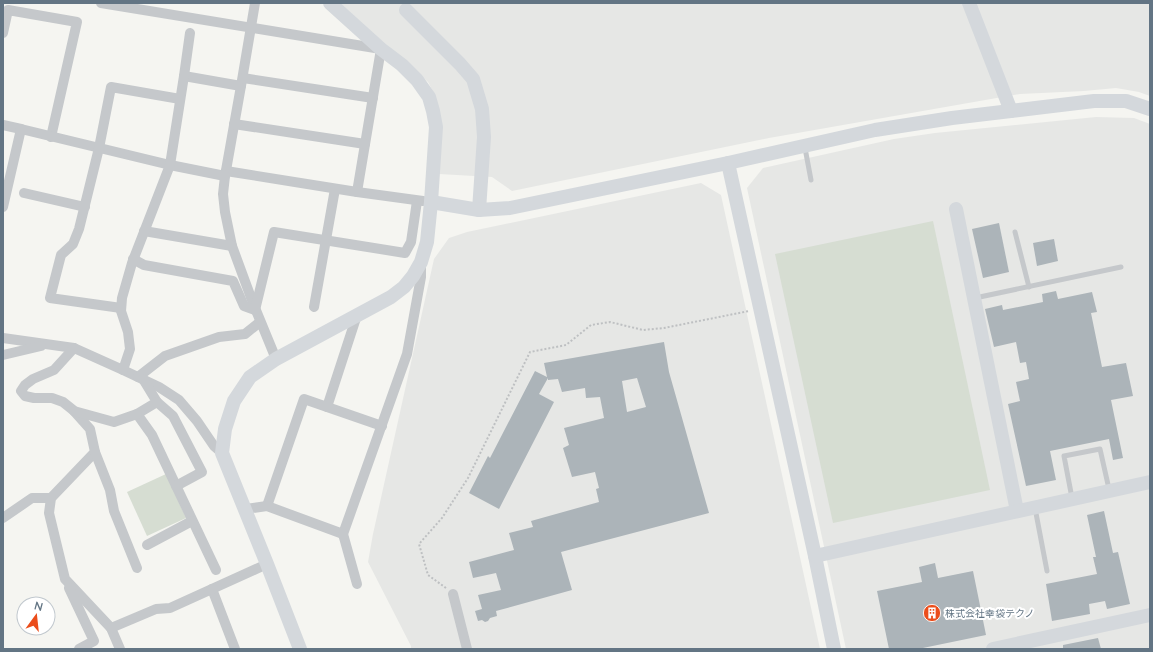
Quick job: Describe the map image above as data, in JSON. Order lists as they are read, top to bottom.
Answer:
{
  "places": {
    "building": ["株式会社幸袋テクノ"]
  },
  "north": "top"
}
